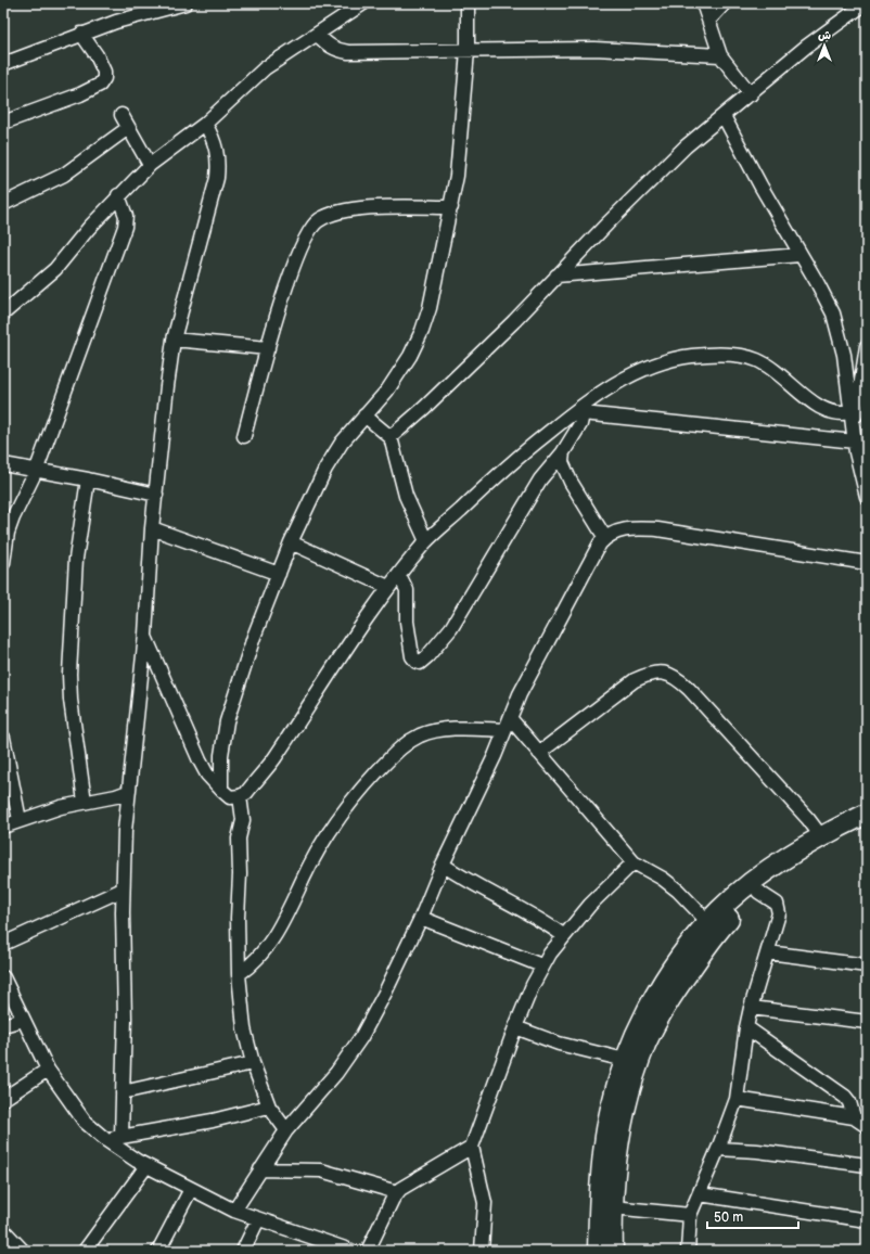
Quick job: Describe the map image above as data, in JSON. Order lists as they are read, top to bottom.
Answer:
{
  "scale_bar": "50 m",
  "north": "top"
}
